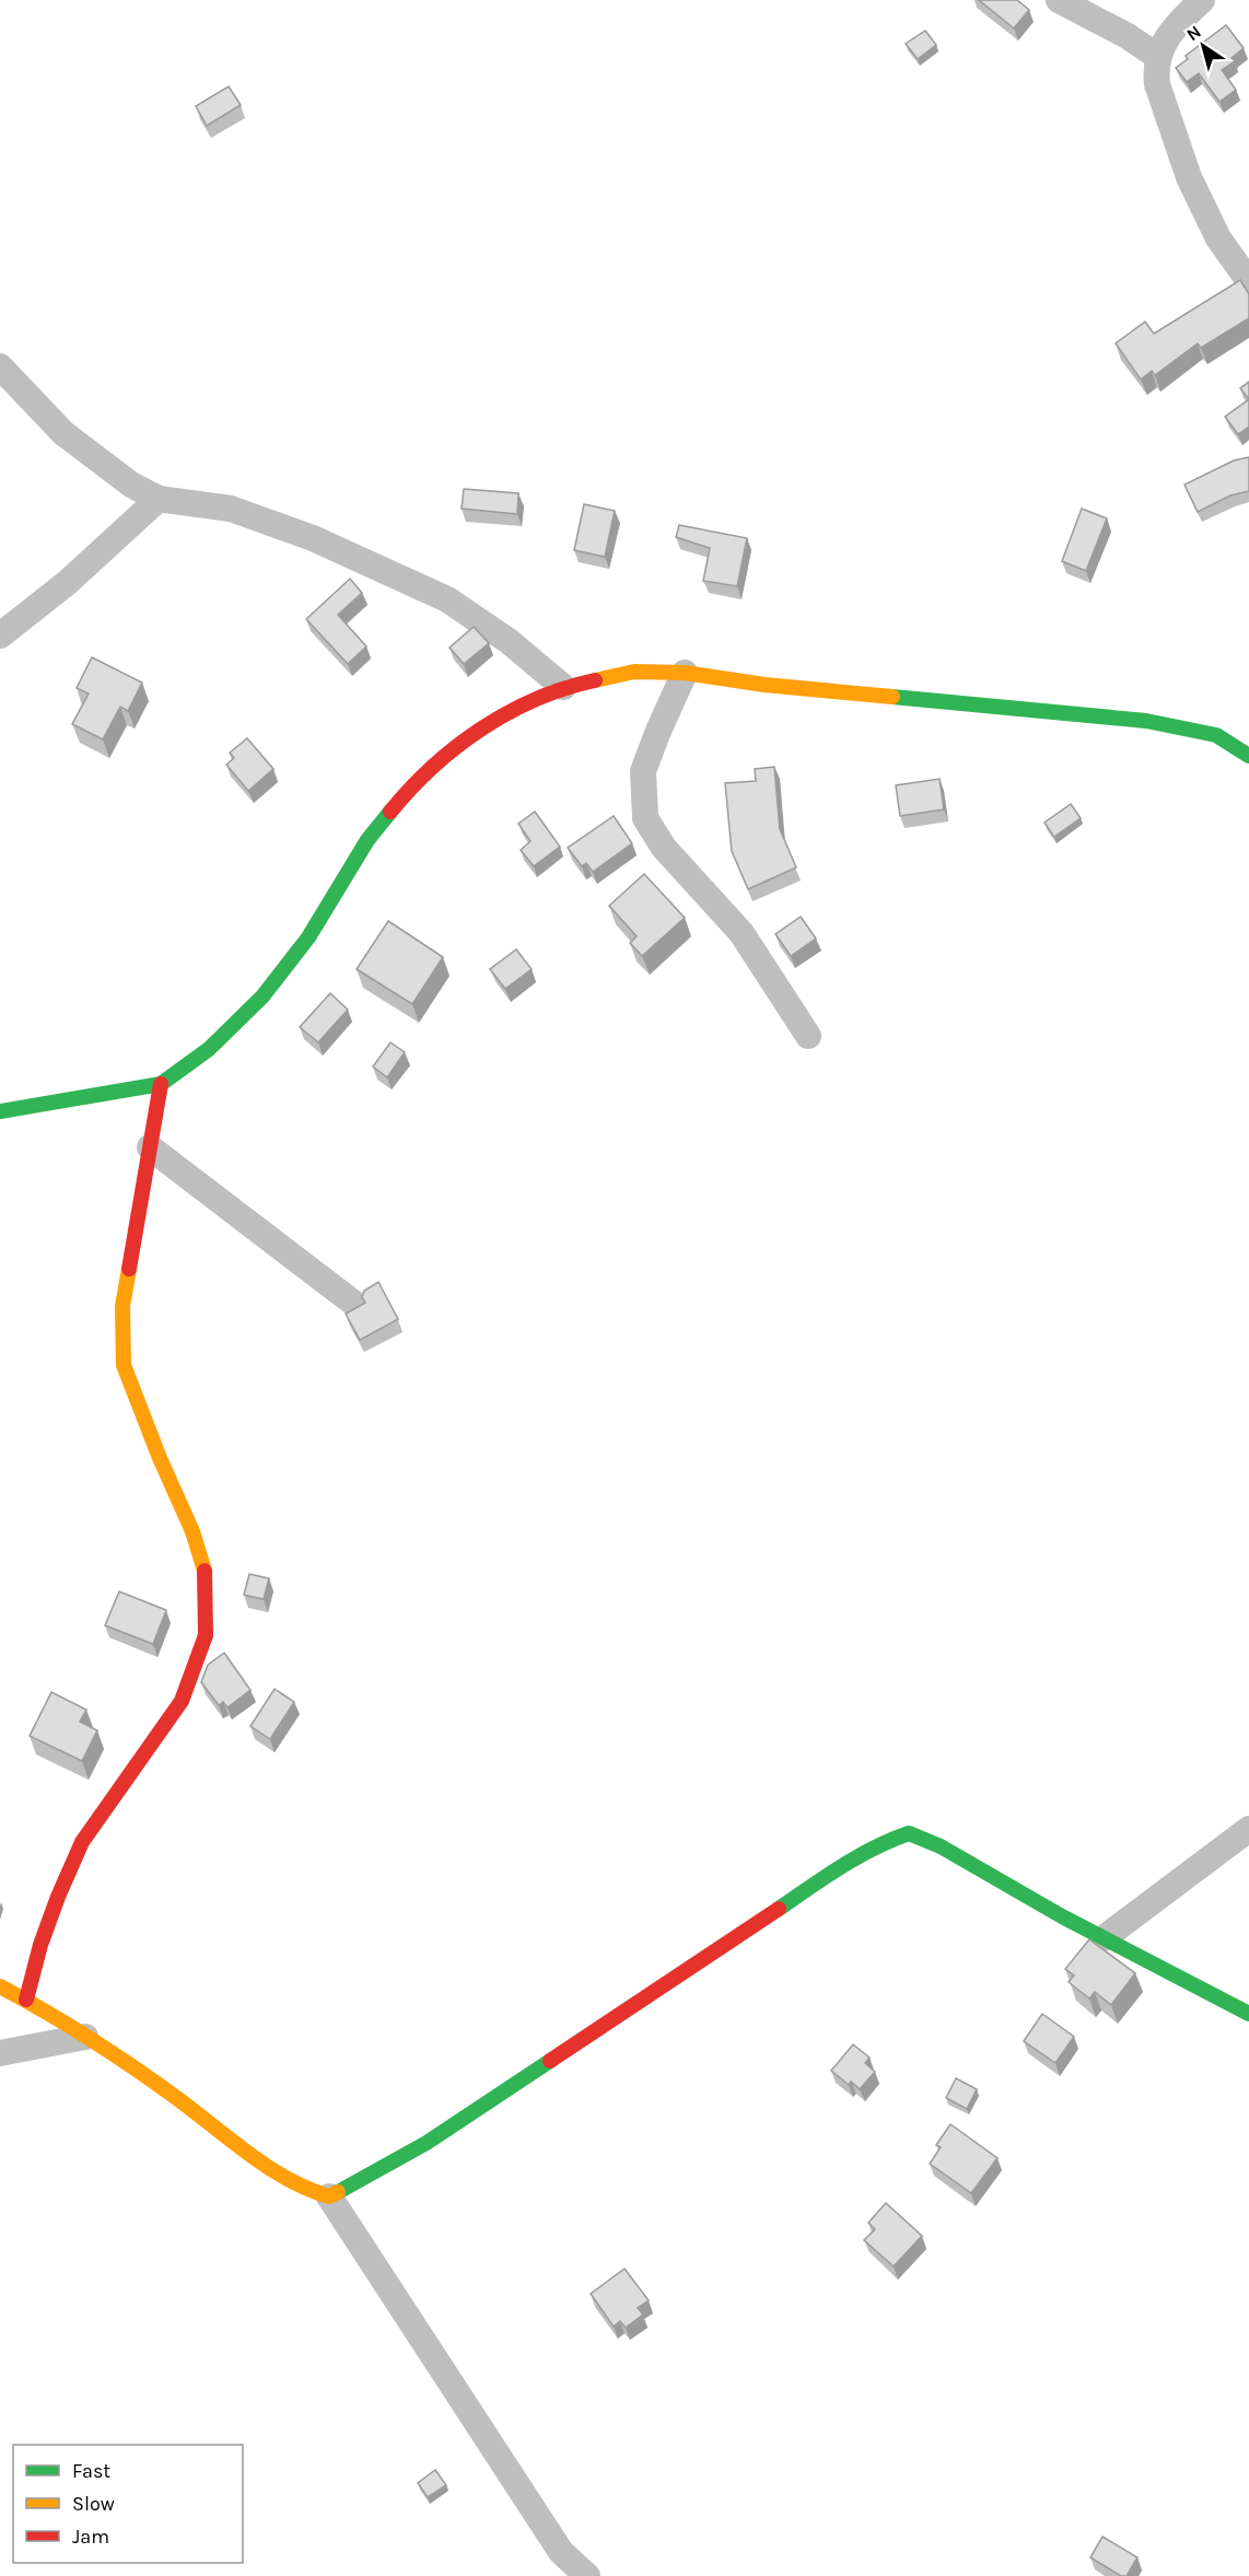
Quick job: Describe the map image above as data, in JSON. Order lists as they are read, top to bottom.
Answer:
{
  "legend": ["Fast", "Slow", "Jam"],
  "north": "top left"
}
